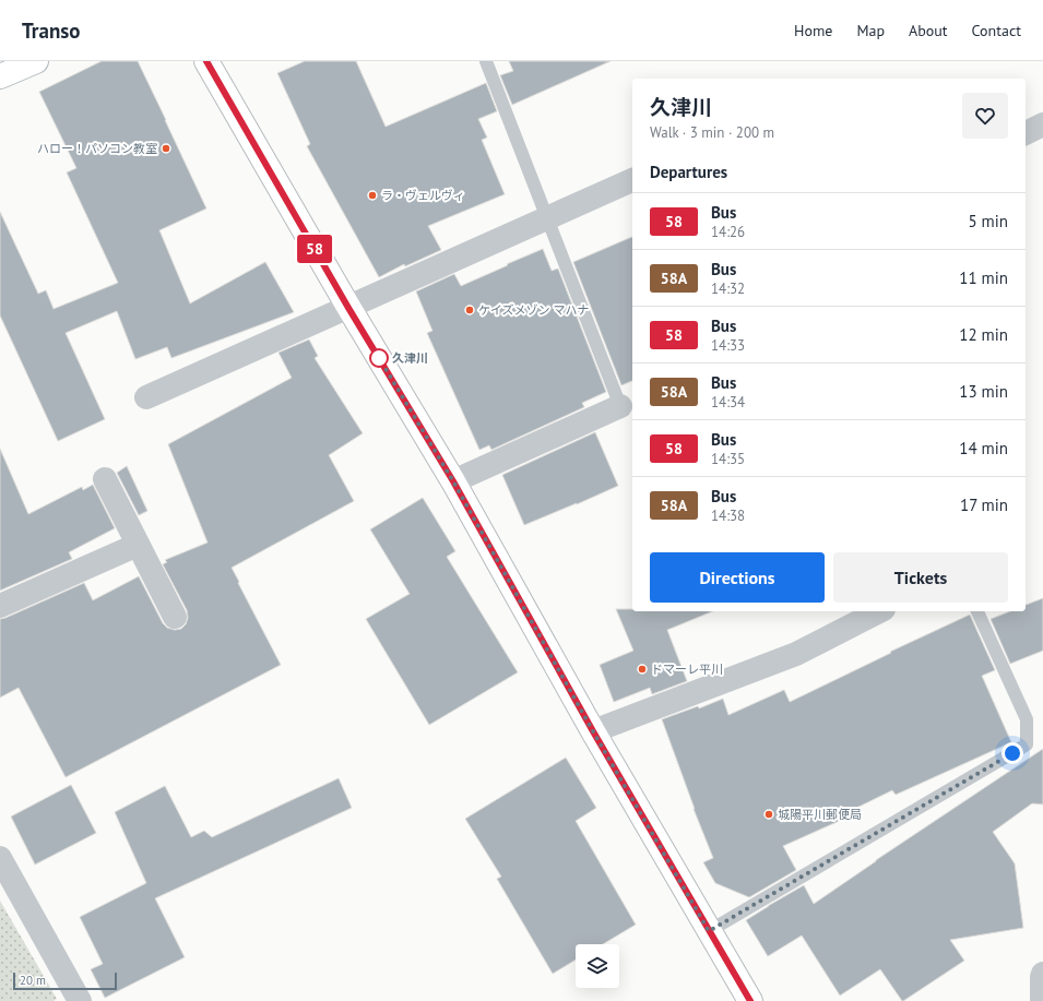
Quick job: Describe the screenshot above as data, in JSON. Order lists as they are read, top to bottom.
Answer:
{
  "places": [
    "ハロー！パソコン教室",
    "ラ・ヴェルヴィ",
    "ケイズメゾン マハナ",
    "久津川",
    "ドマーレ平川",
    "城陽平川郵便局"
  ],
  "lines": ["bus line 58"],
  "scale_bar": "20 m",
  "page": {
    "header": "Transo",
    "nav": [
      "Home",
      "Map",
      "About",
      "Contact"
    ],
    "on_map": "58",
    "heading": [
      ["久津川", "Walk · 3 min · 200 m"],
      "Departures"
    ],
    "list": [
      {
        "mark": "58",
        "name": "Bus",
        "note": "14:26",
        "value": "5 min"
      },
      {
        "mark": "58A",
        "name": "Bus",
        "note": "14:32",
        "value": "11 min"
      },
      {
        "mark": "58",
        "name": "Bus",
        "note": "14:33",
        "value": "12 min"
      },
      {
        "mark": "58A",
        "name": "Bus",
        "note": "14:34",
        "value": "13 min"
      },
      {
        "mark": "58",
        "name": "Bus",
        "note": "14:35",
        "value": "14 min"
      },
      {
        "mark": "58A",
        "name": "Bus",
        "note": "14:38",
        "value": "17 min"
      }
    ],
    "buttons": ["Directions", "Tickets"],
    "scale": "20 m"
  }
}
